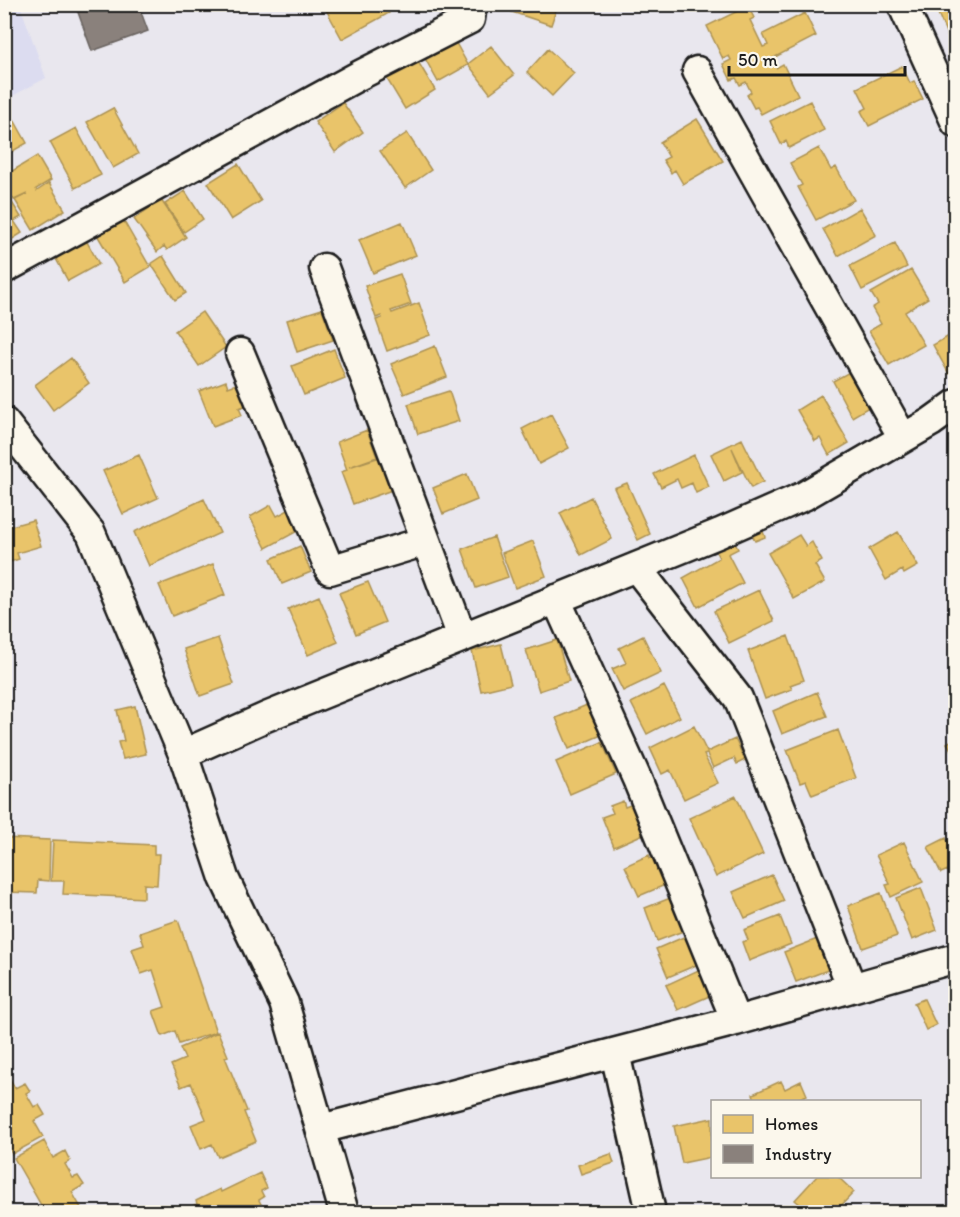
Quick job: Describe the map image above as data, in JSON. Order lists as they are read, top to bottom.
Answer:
{
  "legend": ["Homes", "Industry"],
  "scale_bar": "50 m"
}
